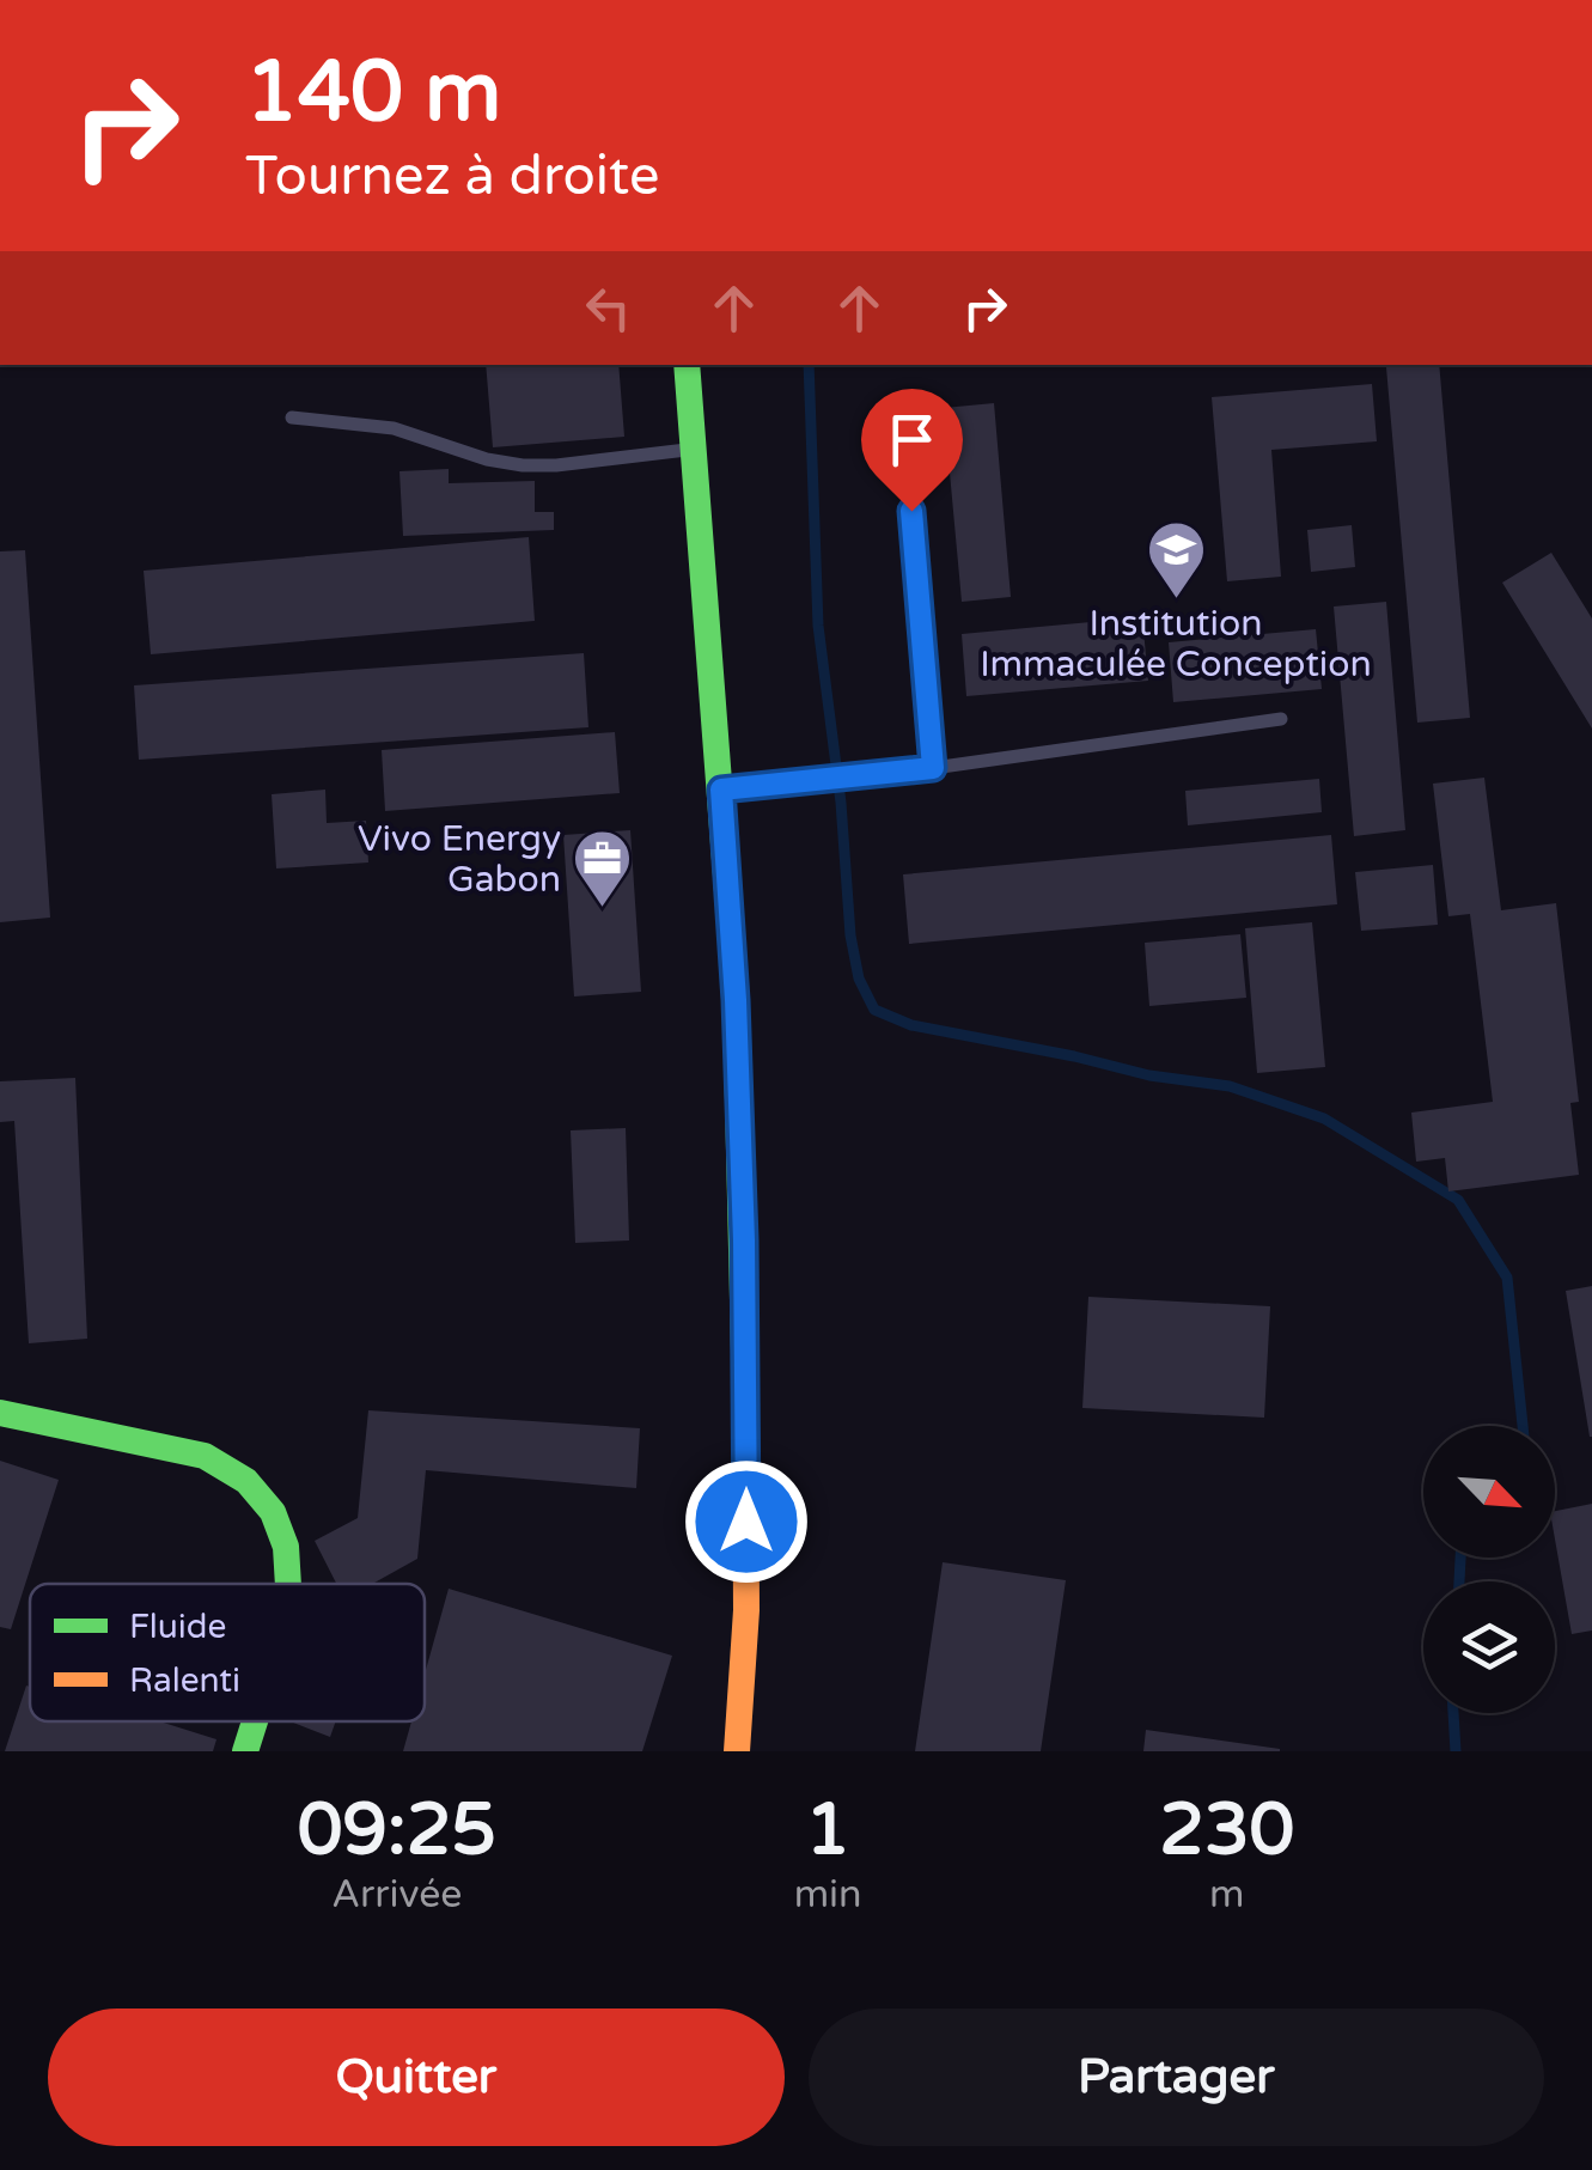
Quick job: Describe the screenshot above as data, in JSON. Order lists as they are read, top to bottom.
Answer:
{
  "places": {
    "school or university": ["Institution Immaculée Conception"],
    "office": ["Vivo Energy Gabon"]
  },
  "legend": ["Fluide", "Ralenti"],
  "north": "bottom right",
  "page": {
    "turn": ["140 m", "Tournez à droite"],
    "eta": [
      "09:25",
      "Arrivée",
      "1",
      "min",
      "230",
      "m"
    ],
    "buttons": ["Quitter", "Partager"]
  }
}
